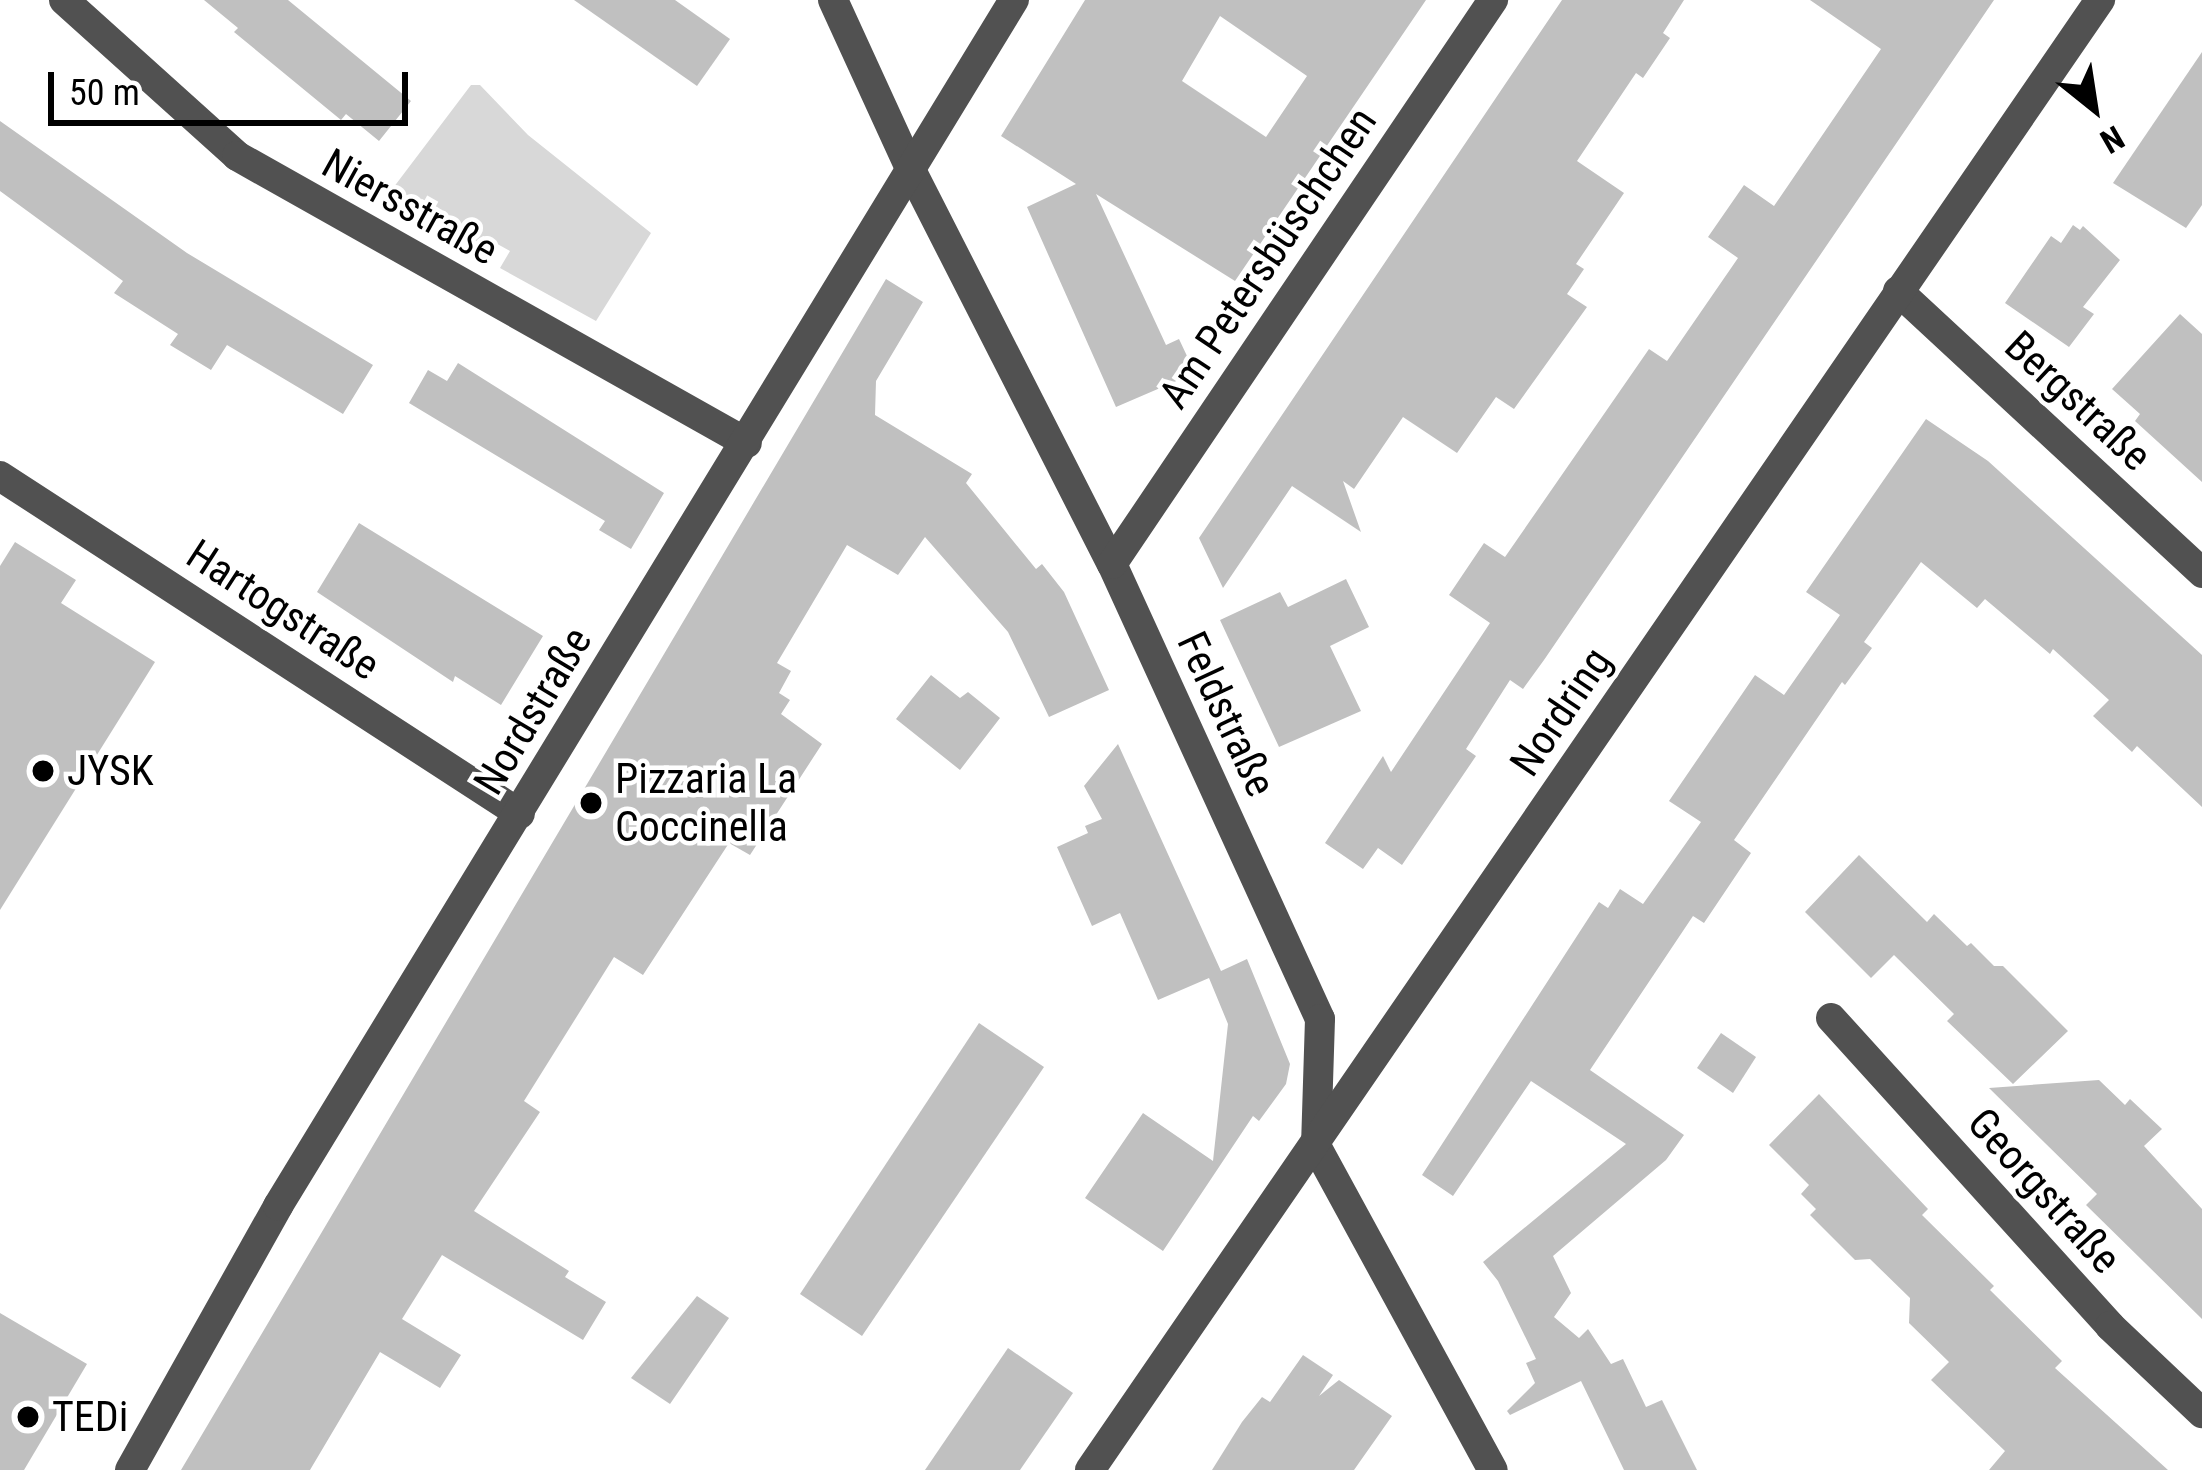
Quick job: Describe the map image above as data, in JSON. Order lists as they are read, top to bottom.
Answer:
{
  "streets": {
    "street": [
      "Niersstraße",
      "Am Petersbüschchen",
      "Bergstraße",
      "Hartogstraße",
      "Nordstraße",
      "Nordring",
      "Feldstraße",
      "Georgstraße"
    ]
  },
  "crossings": [
    ["Niersstraße", "Nordstraße"],
    ["Am Petersbüschchen", "Feldstraße"],
    ["Bergstraße", "Nordring"],
    ["Hartogstraße", "Nordstraße"],
    ["Nordstraße", "Feldstraße"],
    ["Nordring", "Feldstraße"]
  ],
  "places": ["JYSK", "Pizzaria La Coccinella", "TEDi"],
  "scale_bar": "50 m",
  "north": "bottom right"
}
